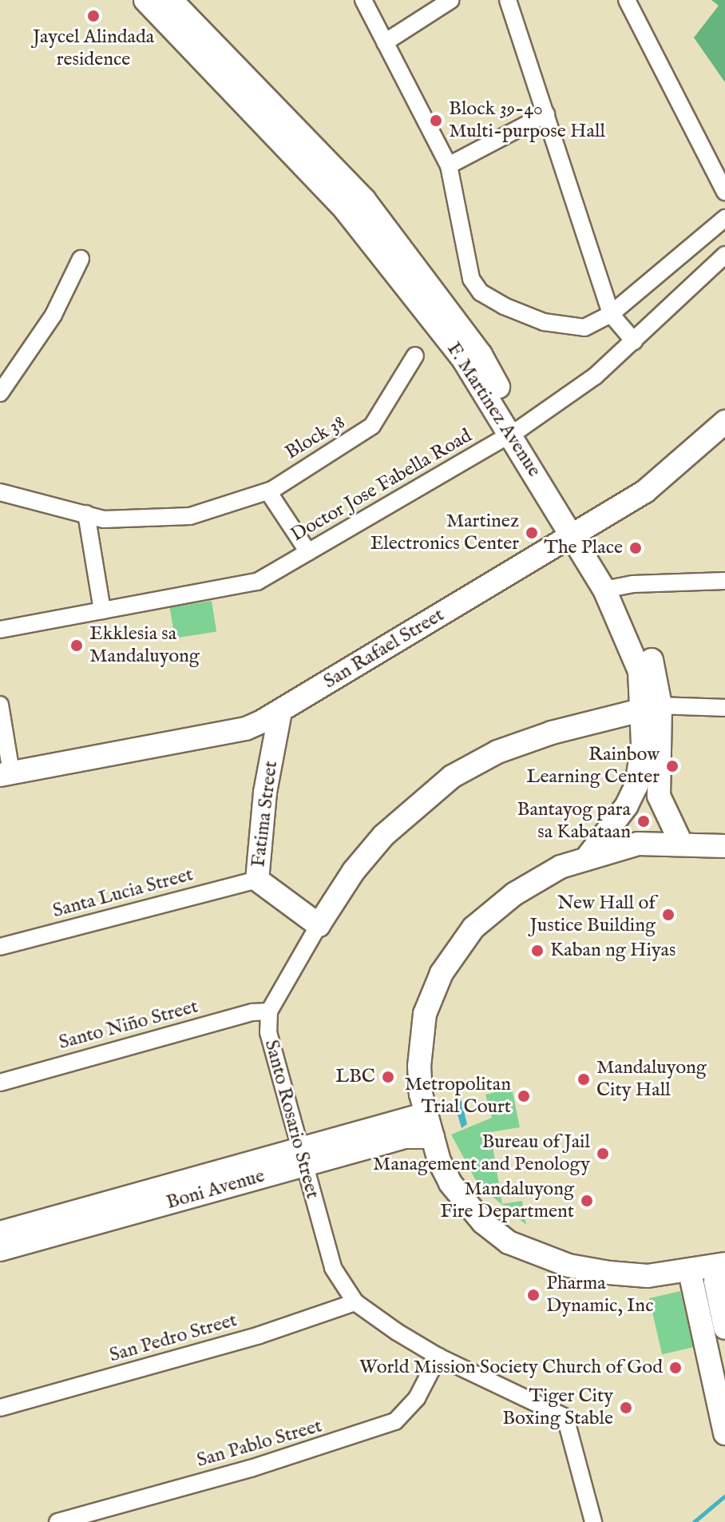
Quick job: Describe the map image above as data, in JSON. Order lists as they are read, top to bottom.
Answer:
{
  "streets": {
    "main road": [
      "F. Martinez Avenue",
      "San Rafael Street",
      "Fatima Street",
      "Santo Rosario Street",
      "Boni Avenue"
    ],
    "street": [
      "Block 38",
      "Doctor Jose Fabella Road",
      "Santa Lucia Street",
      "Santo Niño Street",
      "San Pedro Street",
      "San Pablo Street"
    ]
  },
  "crossings": [
    ["F. Martinez Avenue", "Doctor Jose Fabella Road"],
    ["F. Martinez Avenue", "San Rafael Street"],
    ["F. Martinez Avenue", "Santo Rosario Street"],
    ["San Rafael Street", "Fatima Street"],
    ["Fatima Street", "Santa Lucia Street"],
    ["Fatima Street", "Santo Rosario Street"],
    ["Santo Niño Street", "Santo Rosario Street"],
    ["Santo Rosario Street", "Boni Avenue"],
    ["Santo Rosario Street", "San Pedro Street"],
    ["Santo Rosario Street", "San Pablo Street"]
  ],
  "places": [
    "Jaycel Alindada residence",
    "Block 39-40 Multi-purpose Hall",
    "Martinez Electronics Center",
    "The Place",
    "Ekklesia sa Mandaluyong",
    "Rainbow Learning Center",
    "Bantayog para sa Kabataan",
    "New Hall of Justice Building",
    "Kaban ng Hiyas",
    "LBC",
    "Mandaluyong City Hall",
    "Metropolitan Trial Court",
    "Bureau of Jail Management and Penology",
    "Mandaluyong Fire Department",
    "Pharma Dynamic, Inc",
    "World Mission Society Church of God",
    "Tiger City Boxing Stable"
  ]
}
